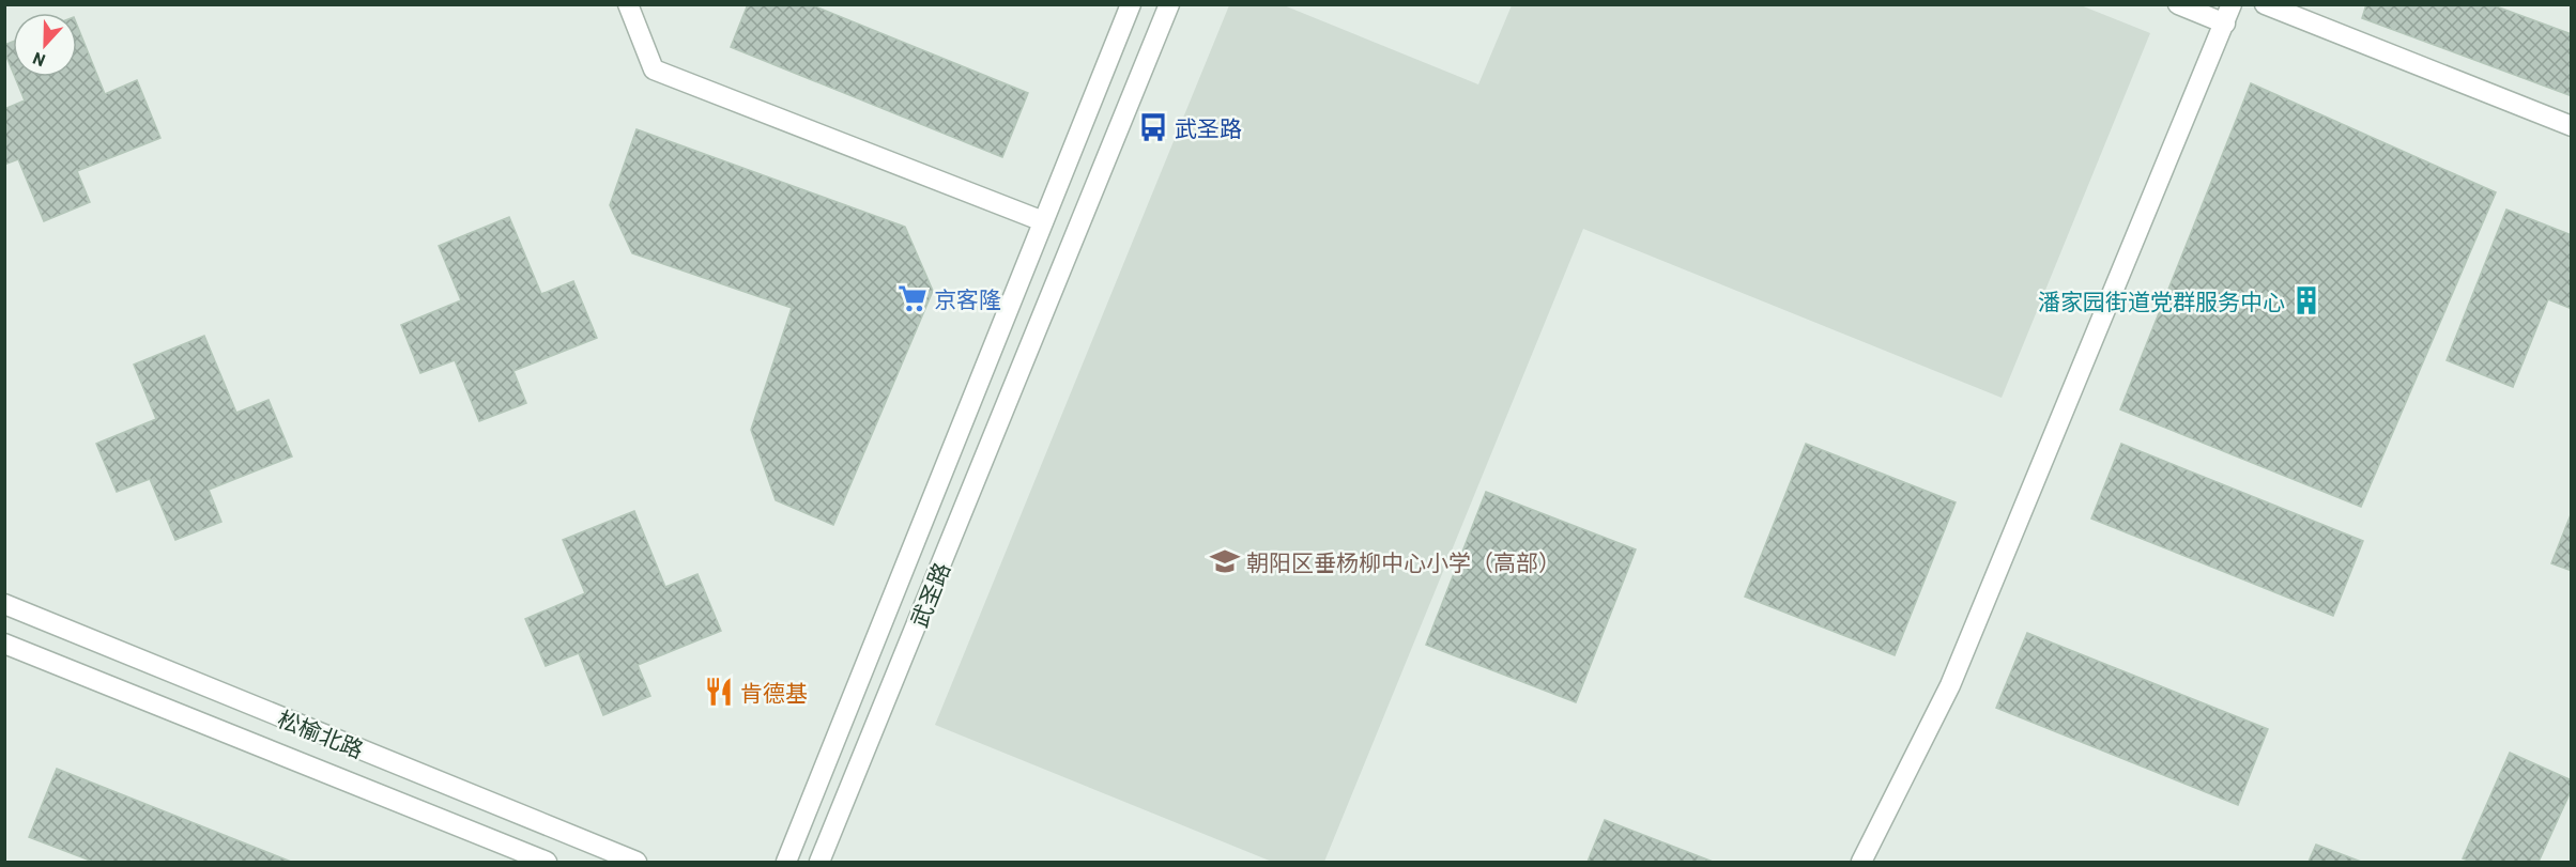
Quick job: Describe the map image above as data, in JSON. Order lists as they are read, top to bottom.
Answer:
{
  "streets": {
    "street": ["武圣路", "松榆北路"]
  },
  "places": {
    "bus stop": ["武圣路"],
    "supermarket": ["京客隆"],
    "building": ["潘家园街道党群服务中心"],
    "school or university": ["朝阳区垂杨柳中心小学（高部）"],
    "restaurant": ["肯德基"]
  },
  "north": "bottom"
}
